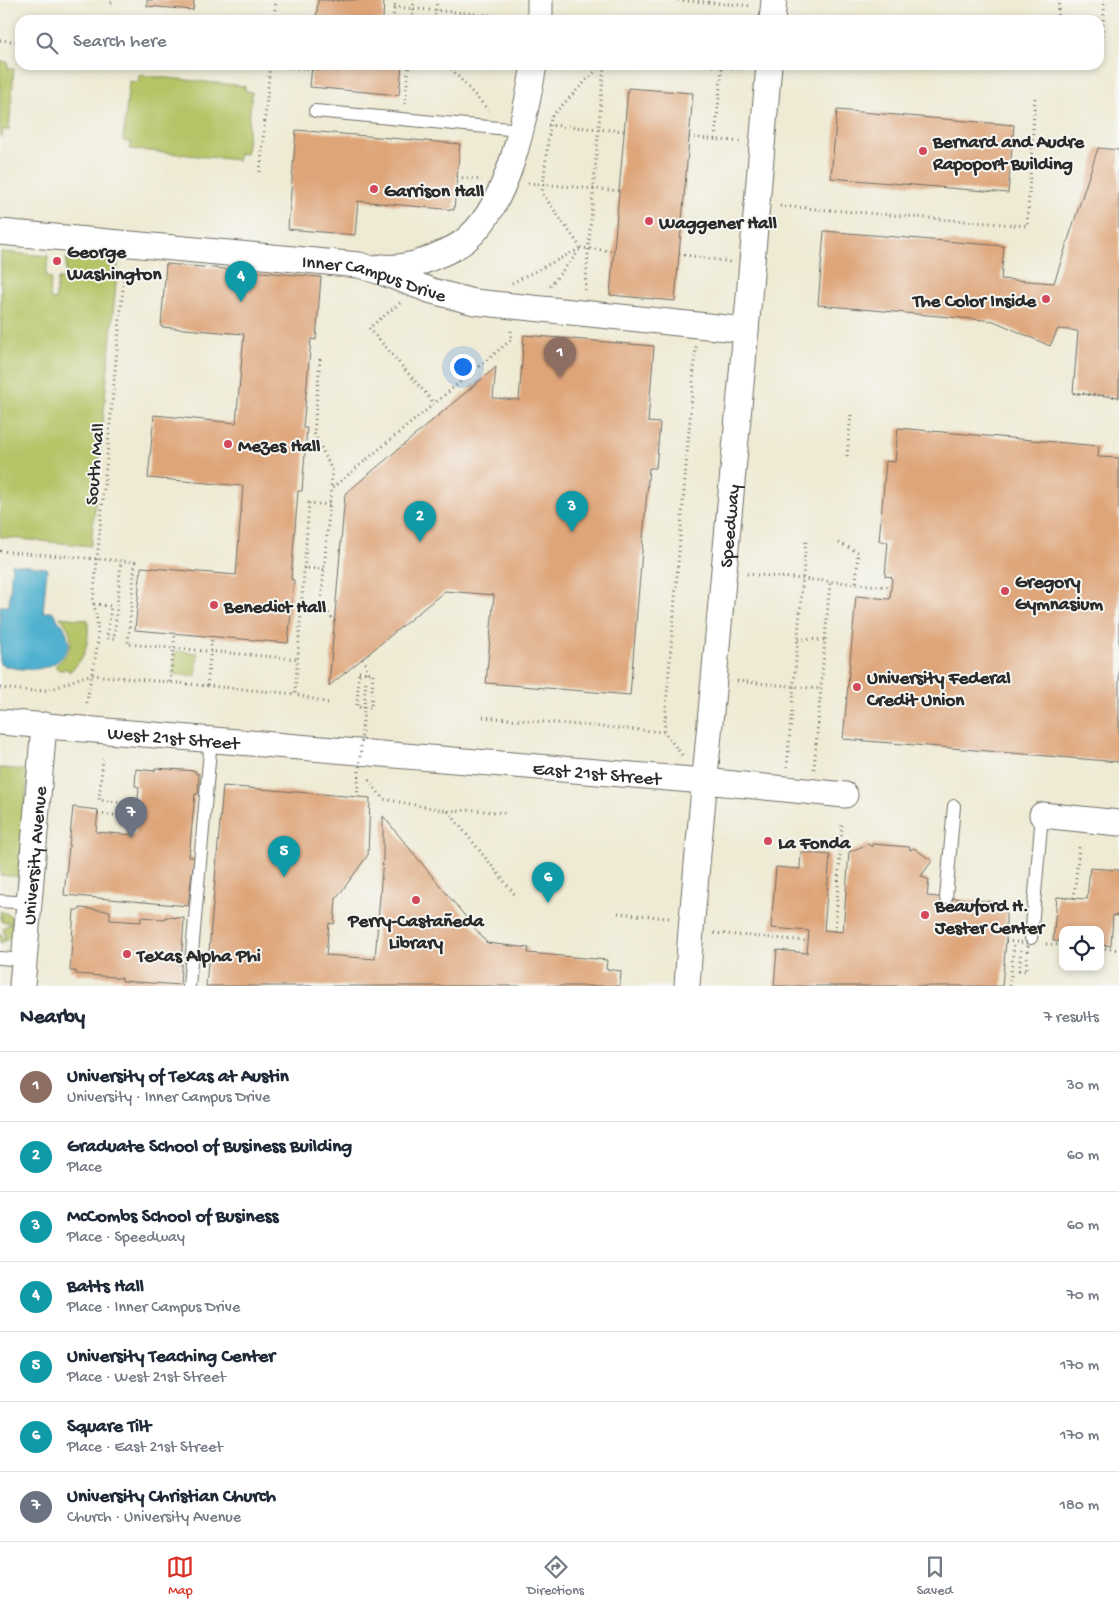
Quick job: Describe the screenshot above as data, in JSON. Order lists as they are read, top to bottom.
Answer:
{
  "streets": {
    "street": [
      "Inner Campus Drive",
      "Speedway",
      "West 21st Street",
      "East 21st Street",
      "University Avenue"
    ],
    "path": ["South Mall"]
  },
  "crossings": [
    ["Inner Campus Drive", "South Mall"],
    ["Inner Campus Drive", "Speedway"],
    ["Speedway", "East 21st Street"],
    ["West 21st Street", "East 21st Street"],
    ["West 21st Street", "University Avenue"]
  ],
  "places": [
    "Bernard and Audre Rapoport Building",
    "Garrison Hall",
    "Waggener Hall",
    "George Washington",
    "The Color Inside",
    "Mezes Hall",
    "Gregory Gymnasium",
    "Benedict Hall",
    "University Federal Credit Union",
    "La Fonda",
    "Perry-Castañeda Library",
    "Beauford H. Jester Center",
    "Texas Alpha Phi"
  ],
  "page": {
    "search": "Search here",
    "pins": [
      "4",
      "1",
      "3",
      "2",
      "7",
      "5",
      "6"
    ],
    "heading": ["Nearby", "7 results"],
    "list": [
      {
        "mark": "1",
        "name": "University of Texas at Austin",
        "note": "University · Inner Campus Drive",
        "value": "30 m"
      },
      {
        "mark": "2",
        "name": "Graduate School of Business Building",
        "note": "Place",
        "value": "60 m"
      },
      {
        "mark": "3",
        "name": "McCombs School of Business",
        "note": "Place · Speedway",
        "value": "60 m"
      },
      {
        "mark": "4",
        "name": "Batts Hall",
        "note": "Place · Inner Campus Drive",
        "value": "70 m"
      },
      {
        "mark": "5",
        "name": "University Teaching Center",
        "note": "Place · West 21st Street",
        "value": "170 m"
      },
      {
        "mark": "6",
        "name": "Square Tilt",
        "note": "Place · East 21st Street",
        "value": "170 m"
      },
      {
        "mark": "7",
        "name": "University Christian Church",
        "note": "Church · University Avenue",
        "value": "180 m"
      }
    ],
    "nav": ["Map", "Directions", "Saved"]
  }
}
